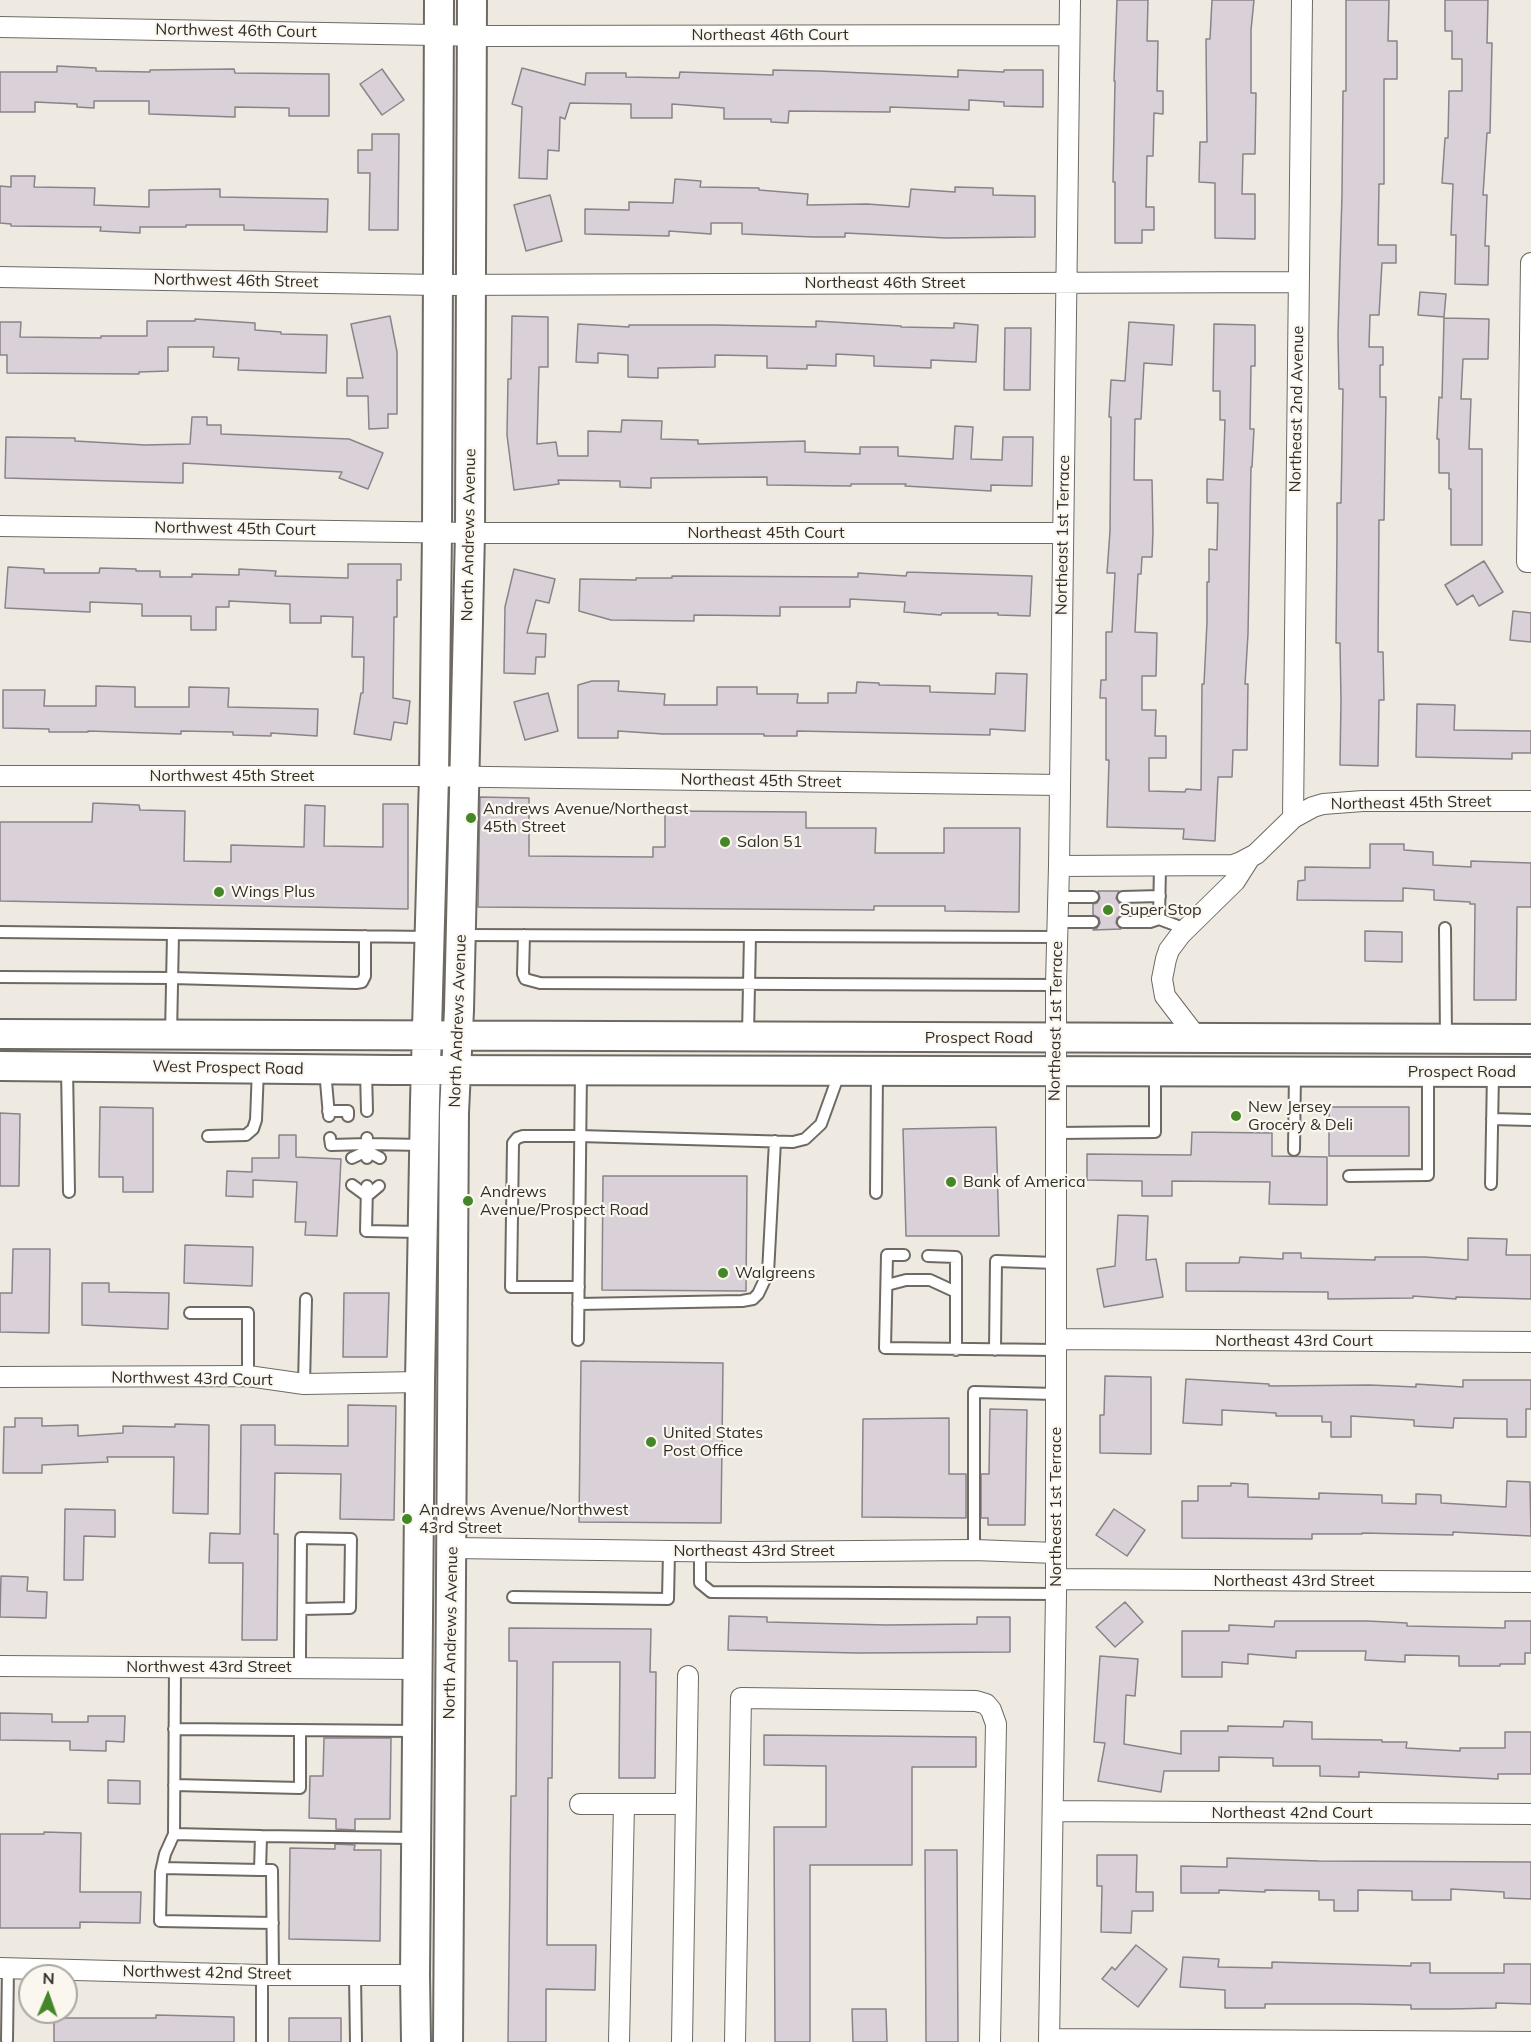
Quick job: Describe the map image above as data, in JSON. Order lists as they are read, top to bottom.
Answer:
{
  "streets": {
    "main road": ["North Andrews Avenue", "Prospect Road", "West Prospect Road"],
    "street": [
      "Northwest 46th Court",
      "Northeast 46th Court",
      "Northwest 46th Street",
      "Northeast 46th Street",
      "Northeast 2nd Avenue",
      "Northwest 45th Court",
      "Northeast 45th Court",
      "Northeast 1st Terrace",
      "Northwest 45th Street",
      "Northeast 45th Street",
      "Northeast 43rd Court",
      "Northwest 43rd Court",
      "Northeast 43rd Street",
      "Northwest 43rd Street",
      "Northeast 42nd Court",
      "Northwest 42nd Street"
    ]
  },
  "crossings": [
    ["Northwest 46th Court", "Northeast 46th Court"],
    ["Northwest 46th Court", "North Andrews Avenue"],
    ["Northeast 46th Court", "North Andrews Avenue"],
    ["Northeast 46th Court", "Northeast 1st Terrace"],
    ["Northwest 46th Street", "Northeast 46th Street"],
    ["Northwest 46th Street", "North Andrews Avenue"],
    ["Northeast 46th Street", "Northeast 2nd Avenue"],
    ["Northeast 46th Street", "North Andrews Avenue"],
    ["Northeast 46th Street", "Northeast 1st Terrace"],
    ["Northeast 2nd Avenue", "Northeast 45th Street"],
    ["Northwest 45th Court", "Northeast 45th Court"],
    ["Northwest 45th Court", "North Andrews Avenue"],
    ["Northeast 45th Court", "North Andrews Avenue"],
    ["Northeast 45th Court", "Northeast 1st Terrace"],
    ["North Andrews Avenue", "Northwest 45th Street"],
    ["North Andrews Avenue", "Northeast 45th Street"],
    ["North Andrews Avenue", "Prospect Road"],
    ["North Andrews Avenue", "West Prospect Road"],
    ["North Andrews Avenue", "Northwest 43rd Court"],
    ["North Andrews Avenue", "Northeast 43rd Street"],
    ["North Andrews Avenue", "Northwest 43rd Street"],
    ["North Andrews Avenue", "Northwest 42nd Street"],
    ["Northeast 1st Terrace", "Northeast 45th Street"],
    ["Northeast 1st Terrace", "Prospect Road"],
    ["Northeast 1st Terrace", "Northeast 43rd Court"],
    ["Northeast 1st Terrace", "Northeast 43rd Street"],
    ["Northeast 1st Terrace", "Northeast 42nd Court"],
    ["Northwest 45th Street", "Northeast 45th Street"],
    ["Prospect Road", "West Prospect Road"]
  ],
  "places": [
    "Andrews Avenue/Northeast 45th Street",
    "Salon 51",
    "Wings Plus",
    "Super Stop",
    "New Jersey Grocery & Deli",
    "Bank of America",
    "Andrews Avenue/Prospect Road",
    "Walgreens",
    "United States Post Office",
    "Andrews Avenue/Northwest 43rd Street"
  ],
  "north": "top"
}
